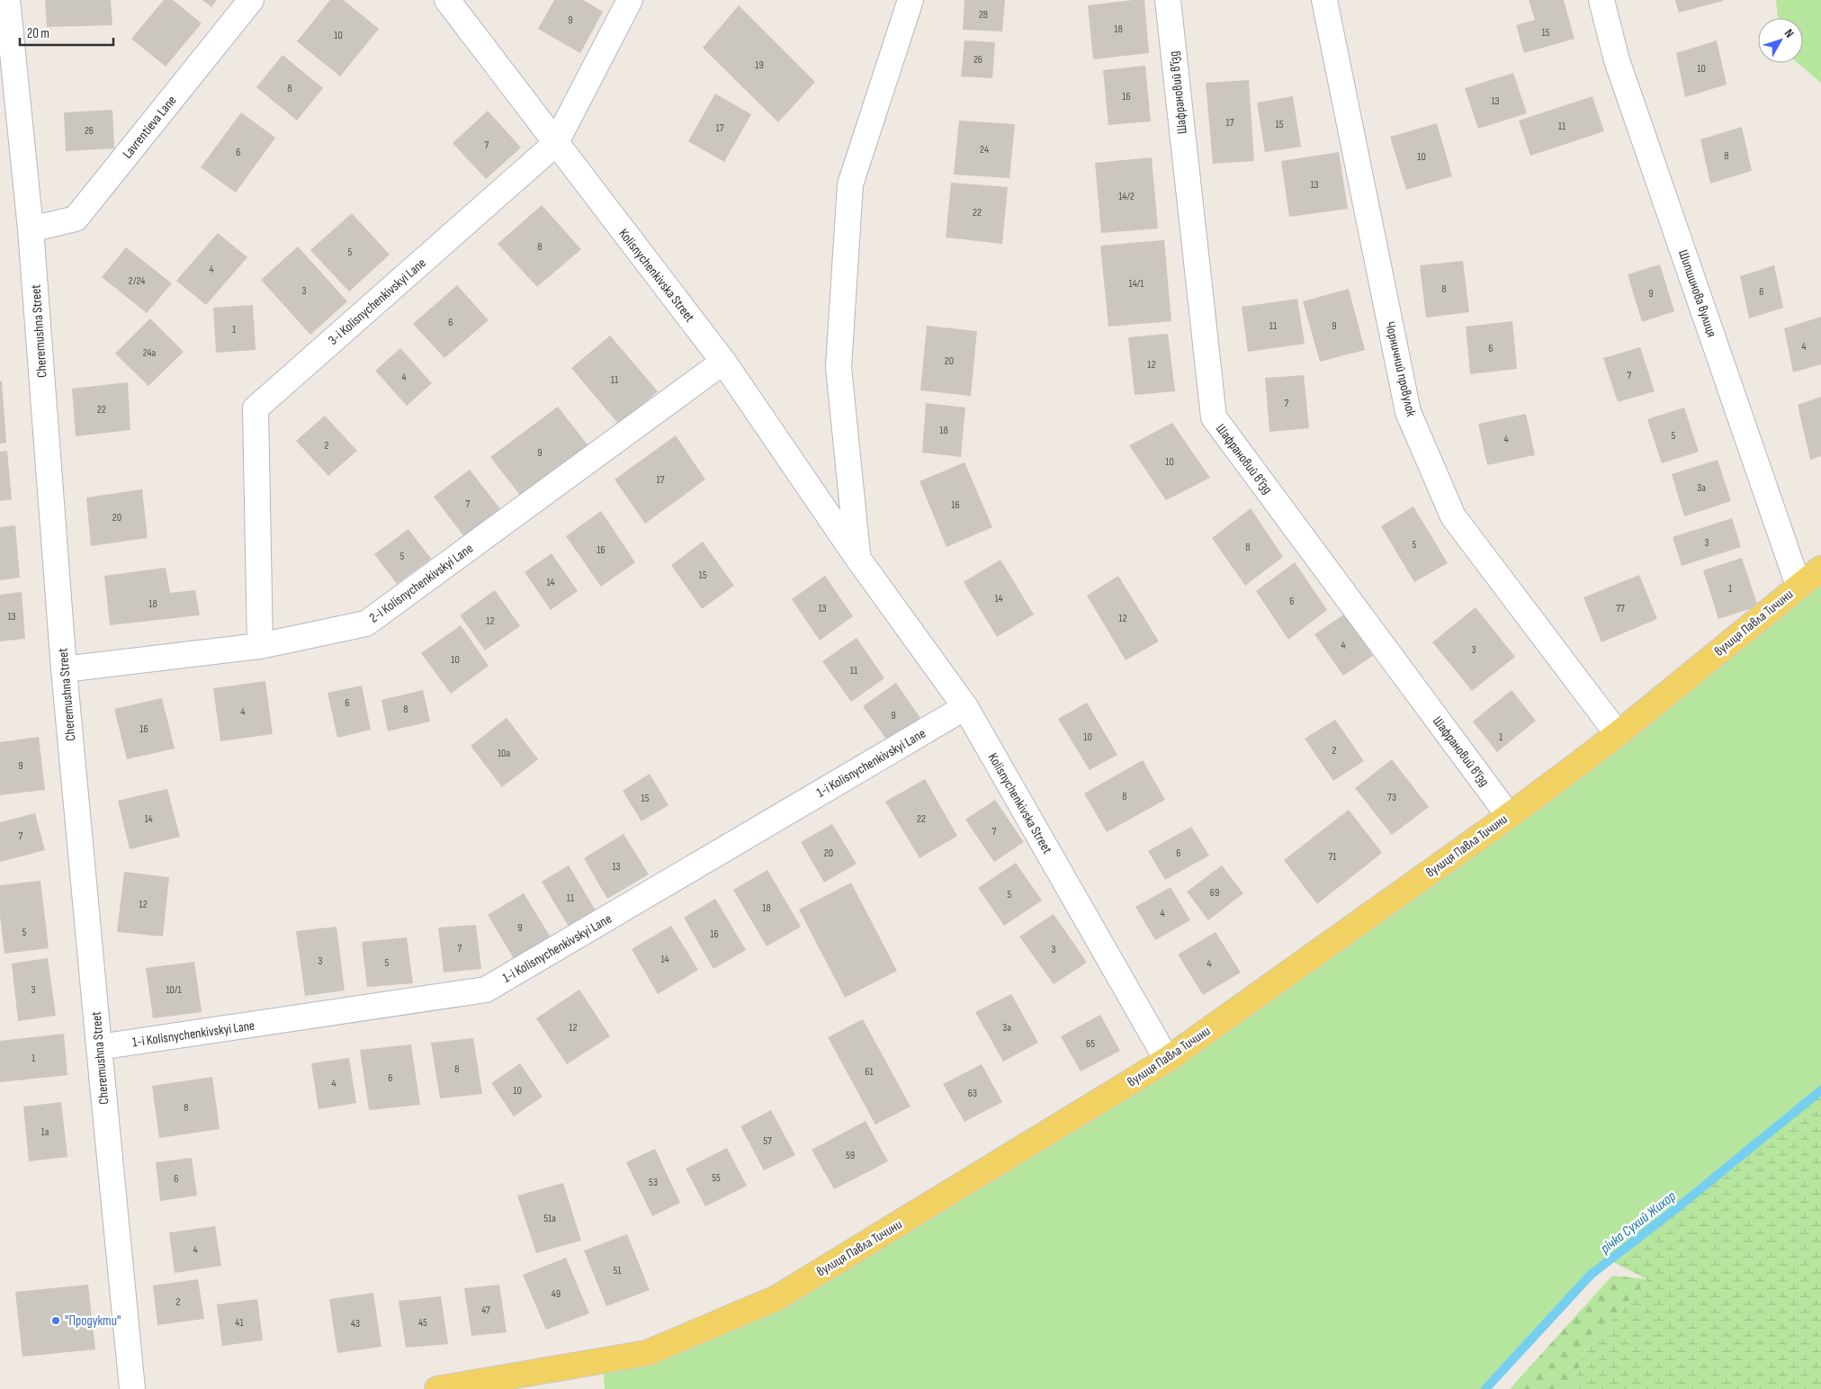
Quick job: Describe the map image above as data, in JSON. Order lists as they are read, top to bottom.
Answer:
{
  "streets": {
    "main road": ["вулиця Павла Тичини"],
    "street": [
      "Шафрановий в'їзд",
      "Lavrentieva Lane",
      "Kolisnychenkivska Street",
      "Шипшинова вулиця",
      "3-i Kolisnychenkivskyi Lane",
      "Cheremushna Street",
      "Чорничний провулок",
      "2-i Kolisnychenkivskyi Lane",
      "1-i Kolisnychenkivskyi Lane"
    ]
  },
  "crossings": [
    ["Шафрановий в'їзд", "вулиця Павла Тичини"],
    ["Lavrentieva Lane", "Cheremushna Street"],
    ["Kolisnychenkivska Street", "3-i Kolisnychenkivskyi Lane"],
    ["Kolisnychenkivska Street", "2-i Kolisnychenkivskyi Lane"],
    ["Kolisnychenkivska Street", "вулиця Павла Тичини"],
    ["Kolisnychenkivska Street", "1-i Kolisnychenkivskyi Lane"],
    ["Шипшинова вулиця", "вулиця Павла Тичини"],
    ["3-i Kolisnychenkivskyi Lane", "2-i Kolisnychenkivskyi Lane"],
    ["Cheremushna Street", "2-i Kolisnychenkivskyi Lane"],
    ["Cheremushna Street", "1-i Kolisnychenkivskyi Lane"],
    ["Чорничний провулок", "вулиця Павла Тичини"]
  ],
  "water": ["річка Сухий Жихор"],
  "places": ["\"Продукти\""],
  "house_numbers": [
    "28",
    "9",
    "18",
    "15",
    "10",
    "26",
    "19",
    "10",
    "8",
    "16",
    "13",
    "17",
    "15",
    "11",
    "17",
    "26",
    "7",
    "24",
    "6",
    "8",
    "10",
    "13",
    "14/2",
    "22",
    "8",
    "5",
    "4",
    "2/24",
    "14/1",
    "8",
    "3",
    "6",
    "9",
    "6",
    "11",
    "9",
    "1",
    "4",
    "6",
    "24а",
    "20",
    "12",
    "7",
    "4",
    "11",
    "7",
    "22",
    "18",
    "5",
    "4",
    "2",
    "9",
    "10",
    "17",
    "3а",
    "7",
    "16",
    "20",
    "3",
    "5",
    "8",
    "16",
    "5",
    "15",
    "14",
    "1",
    "14",
    "6",
    "18",
    "13",
    "77",
    "13",
    "12",
    "12",
    "4",
    "3",
    "10",
    "11",
    "6",
    "8",
    "4",
    "9",
    "16",
    "10",
    "1",
    "2",
    "10а",
    "9",
    "8",
    "73",
    "15",
    "14",
    "22",
    "7",
    "7",
    "20",
    "6",
    "71",
    "13",
    "69",
    "5",
    "11",
    "12",
    "18",
    "4",
    "9",
    "5",
    "16",
    "7",
    "3",
    "14",
    "3",
    "5",
    "4",
    "3",
    "10/1",
    "12",
    "3а",
    "65",
    "1",
    "8",
    "61",
    "6",
    "4",
    "10",
    "63",
    "8",
    "1а",
    "57",
    "59",
    "55",
    "6",
    "53",
    "51а",
    "4",
    "51",
    "49",
    "2",
    "47",
    "41",
    "45",
    "43"
  ],
  "scale_bar": "20 m",
  "north": "top right"
}
